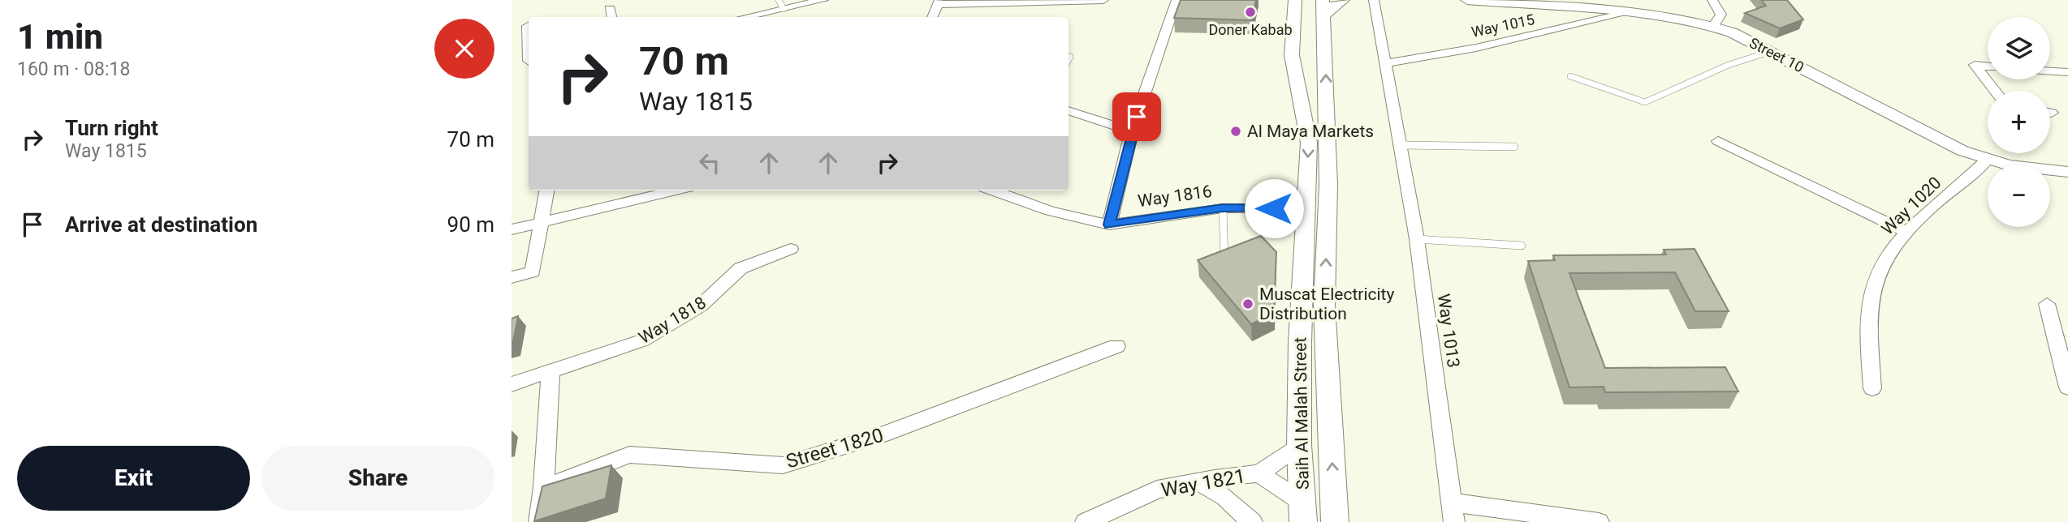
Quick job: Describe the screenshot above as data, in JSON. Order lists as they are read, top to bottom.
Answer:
{
  "streets": {
    "street": [
      "Way 1015",
      "Street 10",
      "Way 1816",
      "Way 1020",
      "Way 1818",
      "Way 1013",
      "Saih Al Malah Street",
      "Street 1820",
      "Way 1821"
    ]
  },
  "crossings": [
    ["Way 1015", "Street 10"],
    ["Way 1015", "Way 1013"],
    ["Street 10", "Way 1020"],
    ["Saih Al Malah Street", "Way 1821"]
  ],
  "places": ["Doner Kabab", "Al Maya Markets", "Muscat Electricity Distribution"],
  "page": {
    "heading": ["1 min", "160 m · 08:18"],
    "map_buttons": ["+", "−"],
    "turn": ["70 m", "Way 1815"],
    "list": [
      {
        "name": "Turn right",
        "note": "Way 1815",
        "value": "70 m"
      },
      {
        "name": "Arrive at destination",
        "value": "90 m"
      }
    ],
    "buttons": ["Exit", "Share"]
  }
}
